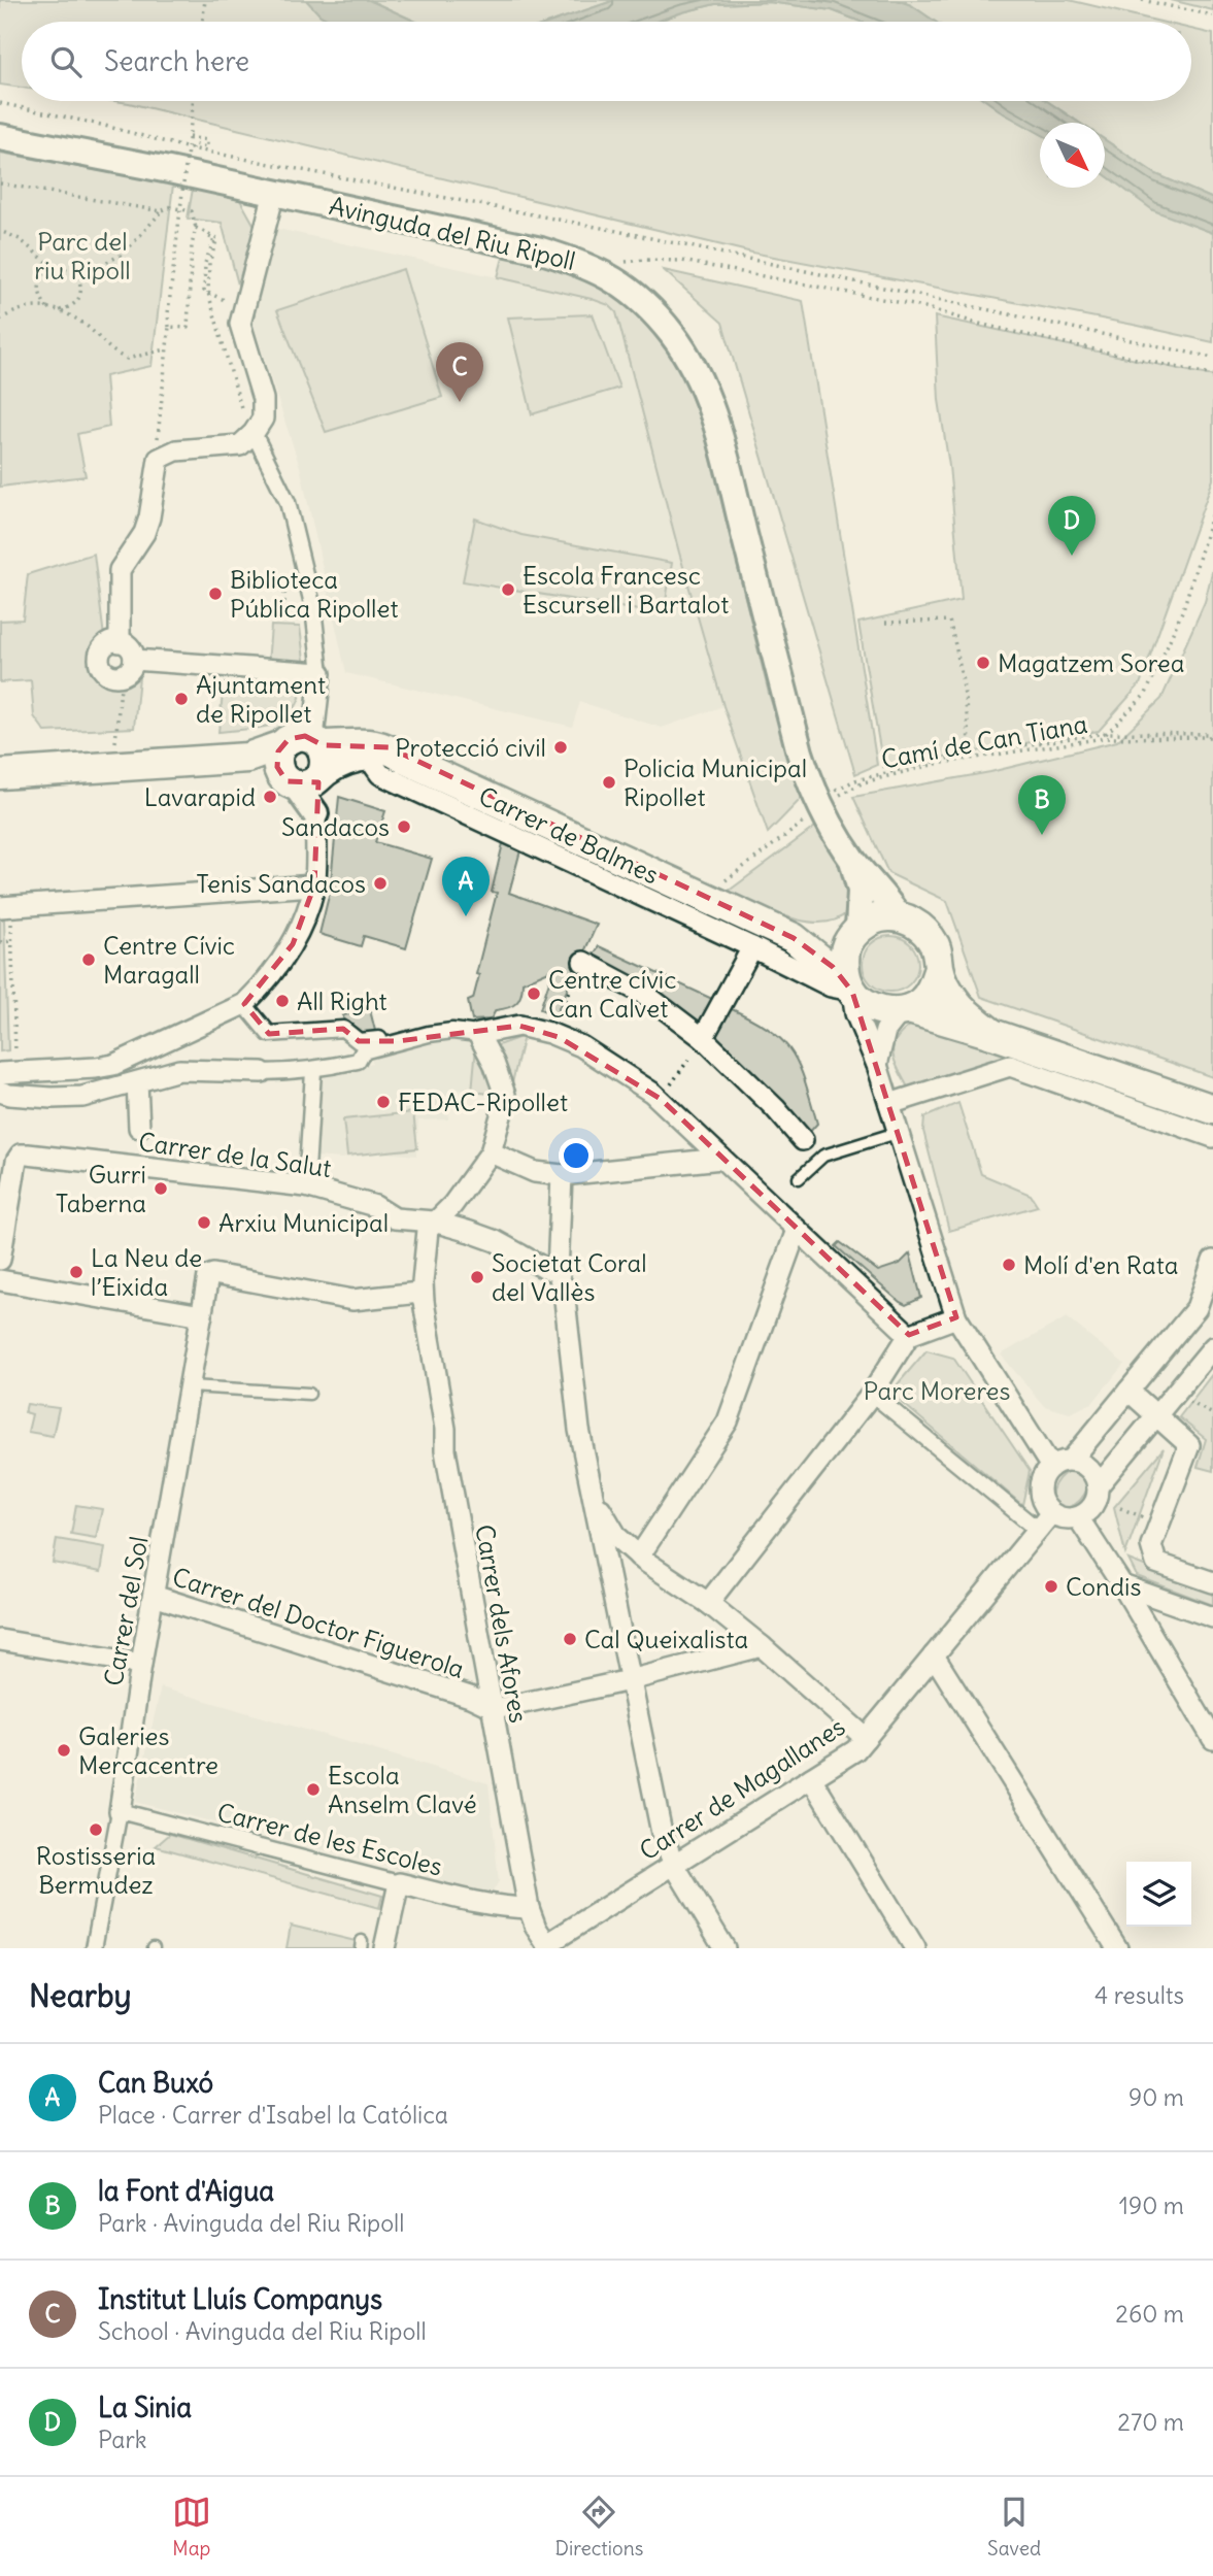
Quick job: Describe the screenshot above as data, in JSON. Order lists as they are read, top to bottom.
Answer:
{
  "streets": {
    "main road": ["Carrer de Balmes"],
    "street": [
      "Avinguda del Riu Ripoll",
      "Carrer de la Salut",
      "Carrer del Sol",
      "Carrer del Doctor Figuerola",
      "Carrer dels Afores",
      "Carrer de Magallanes",
      "Carrer de les Escoles"
    ],
    "path": ["Camí de Can Tiana"]
  },
  "crossings": [
    ["Avinguda del Riu Ripoll", "Camí de Can Tiana"],
    ["Camí de Can Tiana", "Carrer de Balmes"],
    ["Carrer de la Salut", "Carrer dels Afores"],
    ["Carrer del Sol", "Carrer del Doctor Figuerola"],
    ["Carrer del Sol", "Carrer dels Afores"],
    ["Carrer del Sol", "Carrer de les Escoles"],
    ["Carrer del Doctor Figuerola", "Carrer dels Afores"],
    ["Carrer dels Afores", "Carrer de Magallanes"],
    ["Carrer dels Afores", "Carrer de les Escoles"]
  ],
  "parks": ["Parc del riu Ripoll", "Parc Moreres"],
  "places": [
    "Escola Francesc Escursell i Bartalot",
    "Biblioteca Pública Ripollet",
    "Magatzem Sorea",
    "Ajuntament de Ripollet",
    "Protecció civil",
    "Policia Municipal Ripollet",
    "Lavarapid",
    "Sandacos",
    "Tenis Sandacos",
    "Centre Cívic Maragall",
    "Centre cívic Can Calvet",
    "All Right",
    "FEDAC-Ripollet",
    "Gurri Taberna",
    "Arxiu Municipal",
    "Molí d'en Rata",
    "La Neu de l’Eixida",
    "Societat Coral del Vallès",
    "Condis",
    "Cal Queixalista",
    "Galeries Mercacentre",
    "Escola Anselm Clavé",
    "Rostisseria Bermudez"
  ],
  "north": "bottom right",
  "page": {
    "search": "Search here",
    "pins": [
      "C",
      "D",
      "B",
      "A"
    ],
    "heading": ["Nearby", "4 results"],
    "list": [
      {
        "mark": "A",
        "name": "Can Buxó",
        "note": "Place · Carrer d'Isabel la Católica",
        "value": "90 m"
      },
      {
        "mark": "B",
        "name": "la Font d'Aigua",
        "note": "Park · Avinguda del Riu Ripoll",
        "value": "190 m"
      },
      {
        "mark": "C",
        "name": "Institut Lluís Companys",
        "note": "School · Avinguda del Riu Ripoll",
        "value": "260 m"
      },
      {
        "mark": "D",
        "name": "La Sinia",
        "note": "Park",
        "value": "270 m"
      }
    ],
    "nav": ["Map", "Directions", "Saved"]
  }
}
